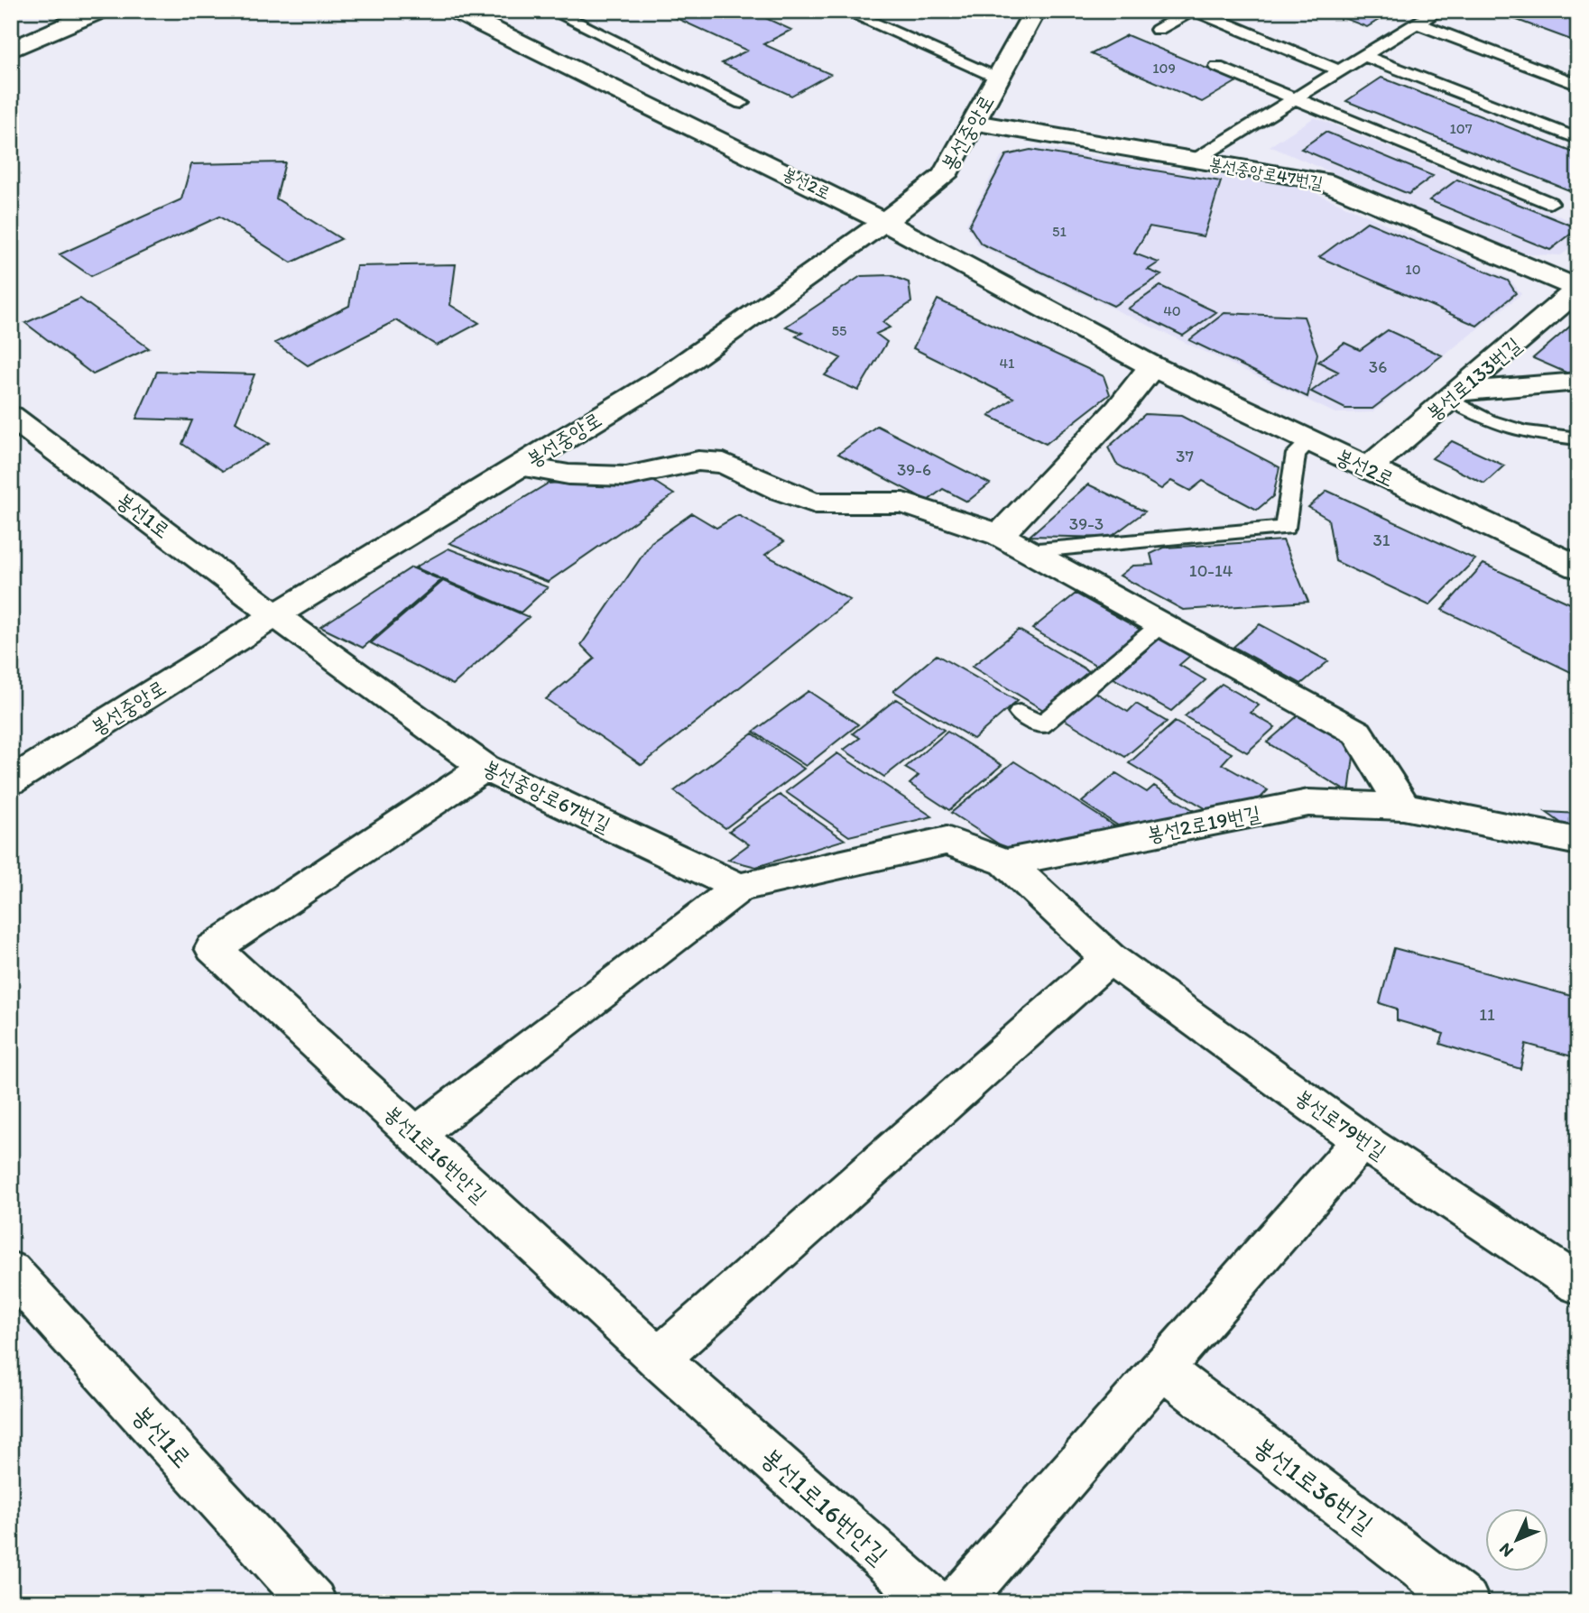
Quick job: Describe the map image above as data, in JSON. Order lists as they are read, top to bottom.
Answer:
{
  "streets": {
    "street": [
      "봉선중앙로",
      "봉선중앙로47번길",
      "봉선2로",
      "봉선로133번길",
      "봉선1로",
      "봉선중앙로67번길",
      "봉선2로19번길",
      "봉선로79번길",
      "봉선1로16번안길",
      "봉선1로36번길"
    ]
  },
  "crossings": [
    ["봉선중앙로", "봉선중앙로47번길"],
    ["봉선중앙로", "봉선2로"],
    ["봉선중앙로", "봉선1로"],
    ["봉선중앙로", "봉선중앙로67번길"],
    ["봉선중앙로47번길", "봉선로133번길"],
    ["봉선2로", "봉선로133번길"],
    ["봉선1로", "봉선중앙로67번길"],
    ["봉선중앙로67번길", "봉선1로16번안길"],
    ["봉선2로19번길", "봉선로79번길"]
  ],
  "house_numbers": [
    "109",
    "107",
    "51",
    "10",
    "40",
    "55",
    "41",
    "36",
    "37",
    "39-6",
    "39-3",
    "31",
    "10-14",
    "11"
  ],
  "north": "bottom left"
}
